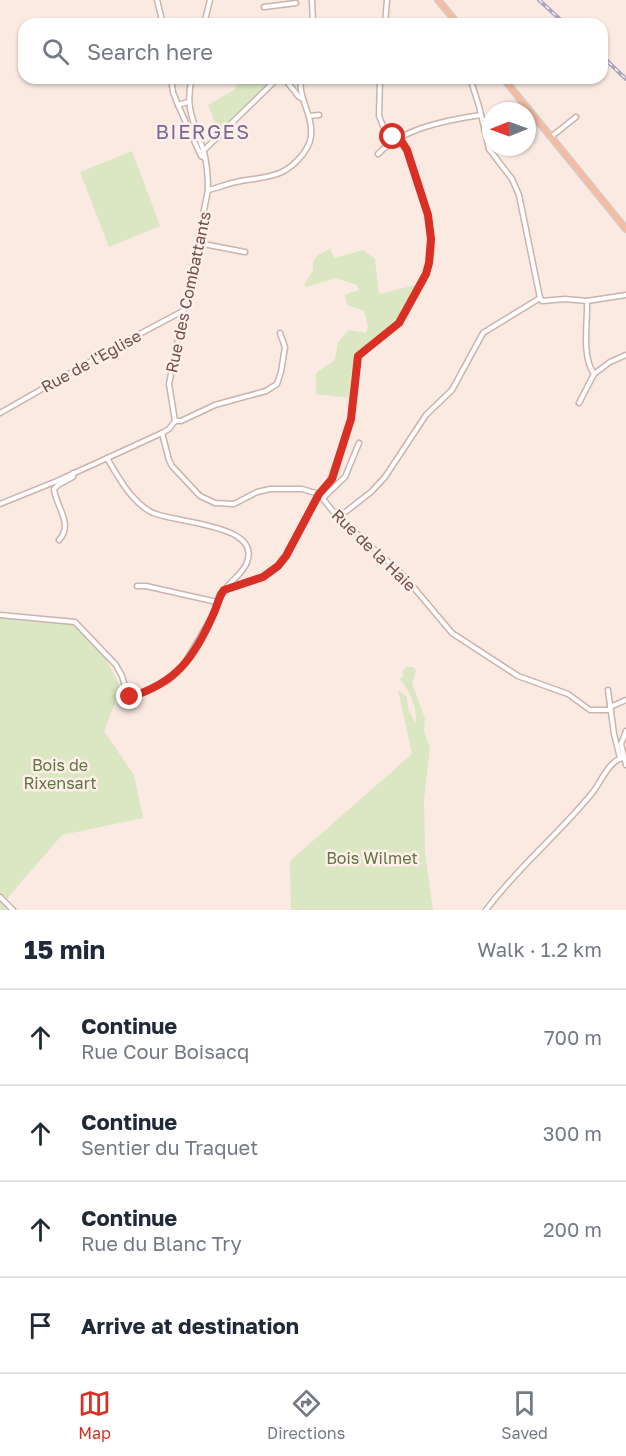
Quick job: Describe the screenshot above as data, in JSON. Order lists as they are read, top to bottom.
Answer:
{
  "streets": {
    "street": ["Rue des Combattants", "Rue de l'Eglise", "Rue de la Haie"]
  },
  "crossings": [
    ["Rue des Combattants", "Rue de l'Eglise"]
  ],
  "districts": ["BIERGES"],
  "parks": ["Bois de Rixensart", "Bois Wilmet"],
  "north": "left",
  "page": {
    "search": "Search here",
    "heading": ["15 min", "Walk · 1.2 km"],
    "list": [
      ["Continue", "Rue Cour Boisacq", "700 m"],
      ["Continue", "Sentier du Traquet", "300 m"],
      ["Continue", "Rue du Blanc Try", "200 m"],
      "Arrive at destination"
    ],
    "nav": ["Map", "Directions", "Saved"]
  }
}
